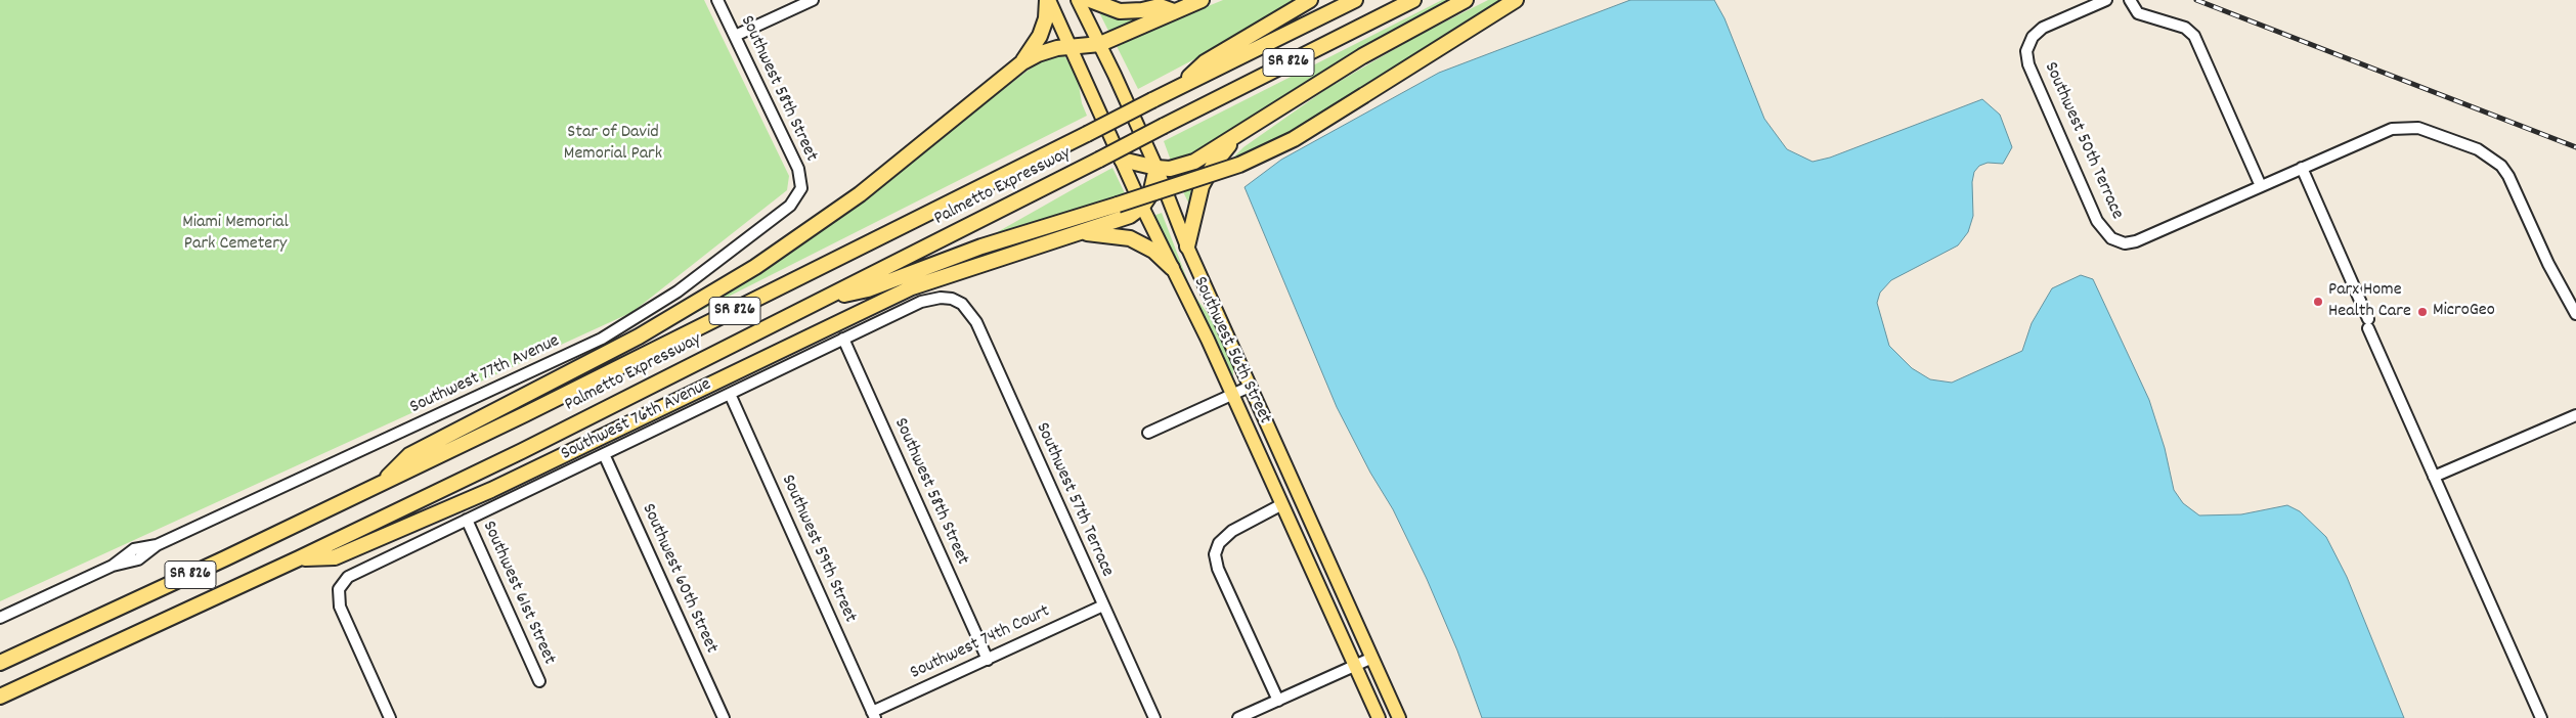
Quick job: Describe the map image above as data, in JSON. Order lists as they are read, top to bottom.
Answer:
{
  "streets": {
    "highway": ["SR 826", "Palmetto Expressway"],
    "main road": ["Southwest 56th Street"],
    "street": [
      "Southwest 58th Street",
      "Southwest 50th Terrace",
      "Southwest 77th Avenue",
      "Southwest 76th Avenue",
      "Southwest 57th Terrace",
      "Southwest 59th Street",
      "Southwest 60th Street",
      "Southwest 61st Street",
      "Southwest 74th Court"
    ]
  },
  "crossings": [
    ["Southwest 58th Street", "Southwest 77th Avenue"],
    ["Southwest 58th Street", "Southwest 76th Avenue"],
    ["Southwest 58th Street", "Southwest 74th Court"],
    ["Southwest 76th Avenue", "Southwest 57th Terrace"],
    ["Southwest 76th Avenue", "Southwest 59th Street"],
    ["Southwest 76th Avenue", "Southwest 60th Street"],
    ["Southwest 76th Avenue", "Southwest 61st Street"],
    ["Southwest 57th Terrace", "Southwest 74th Court"],
    ["Southwest 59th Street", "Southwest 74th Court"]
  ],
  "parks": ["Star of David Memorial Park", "Miami Memorial Park Cemetery"],
  "places": ["Parx Home Health Care", "MicroGeo"]
}
